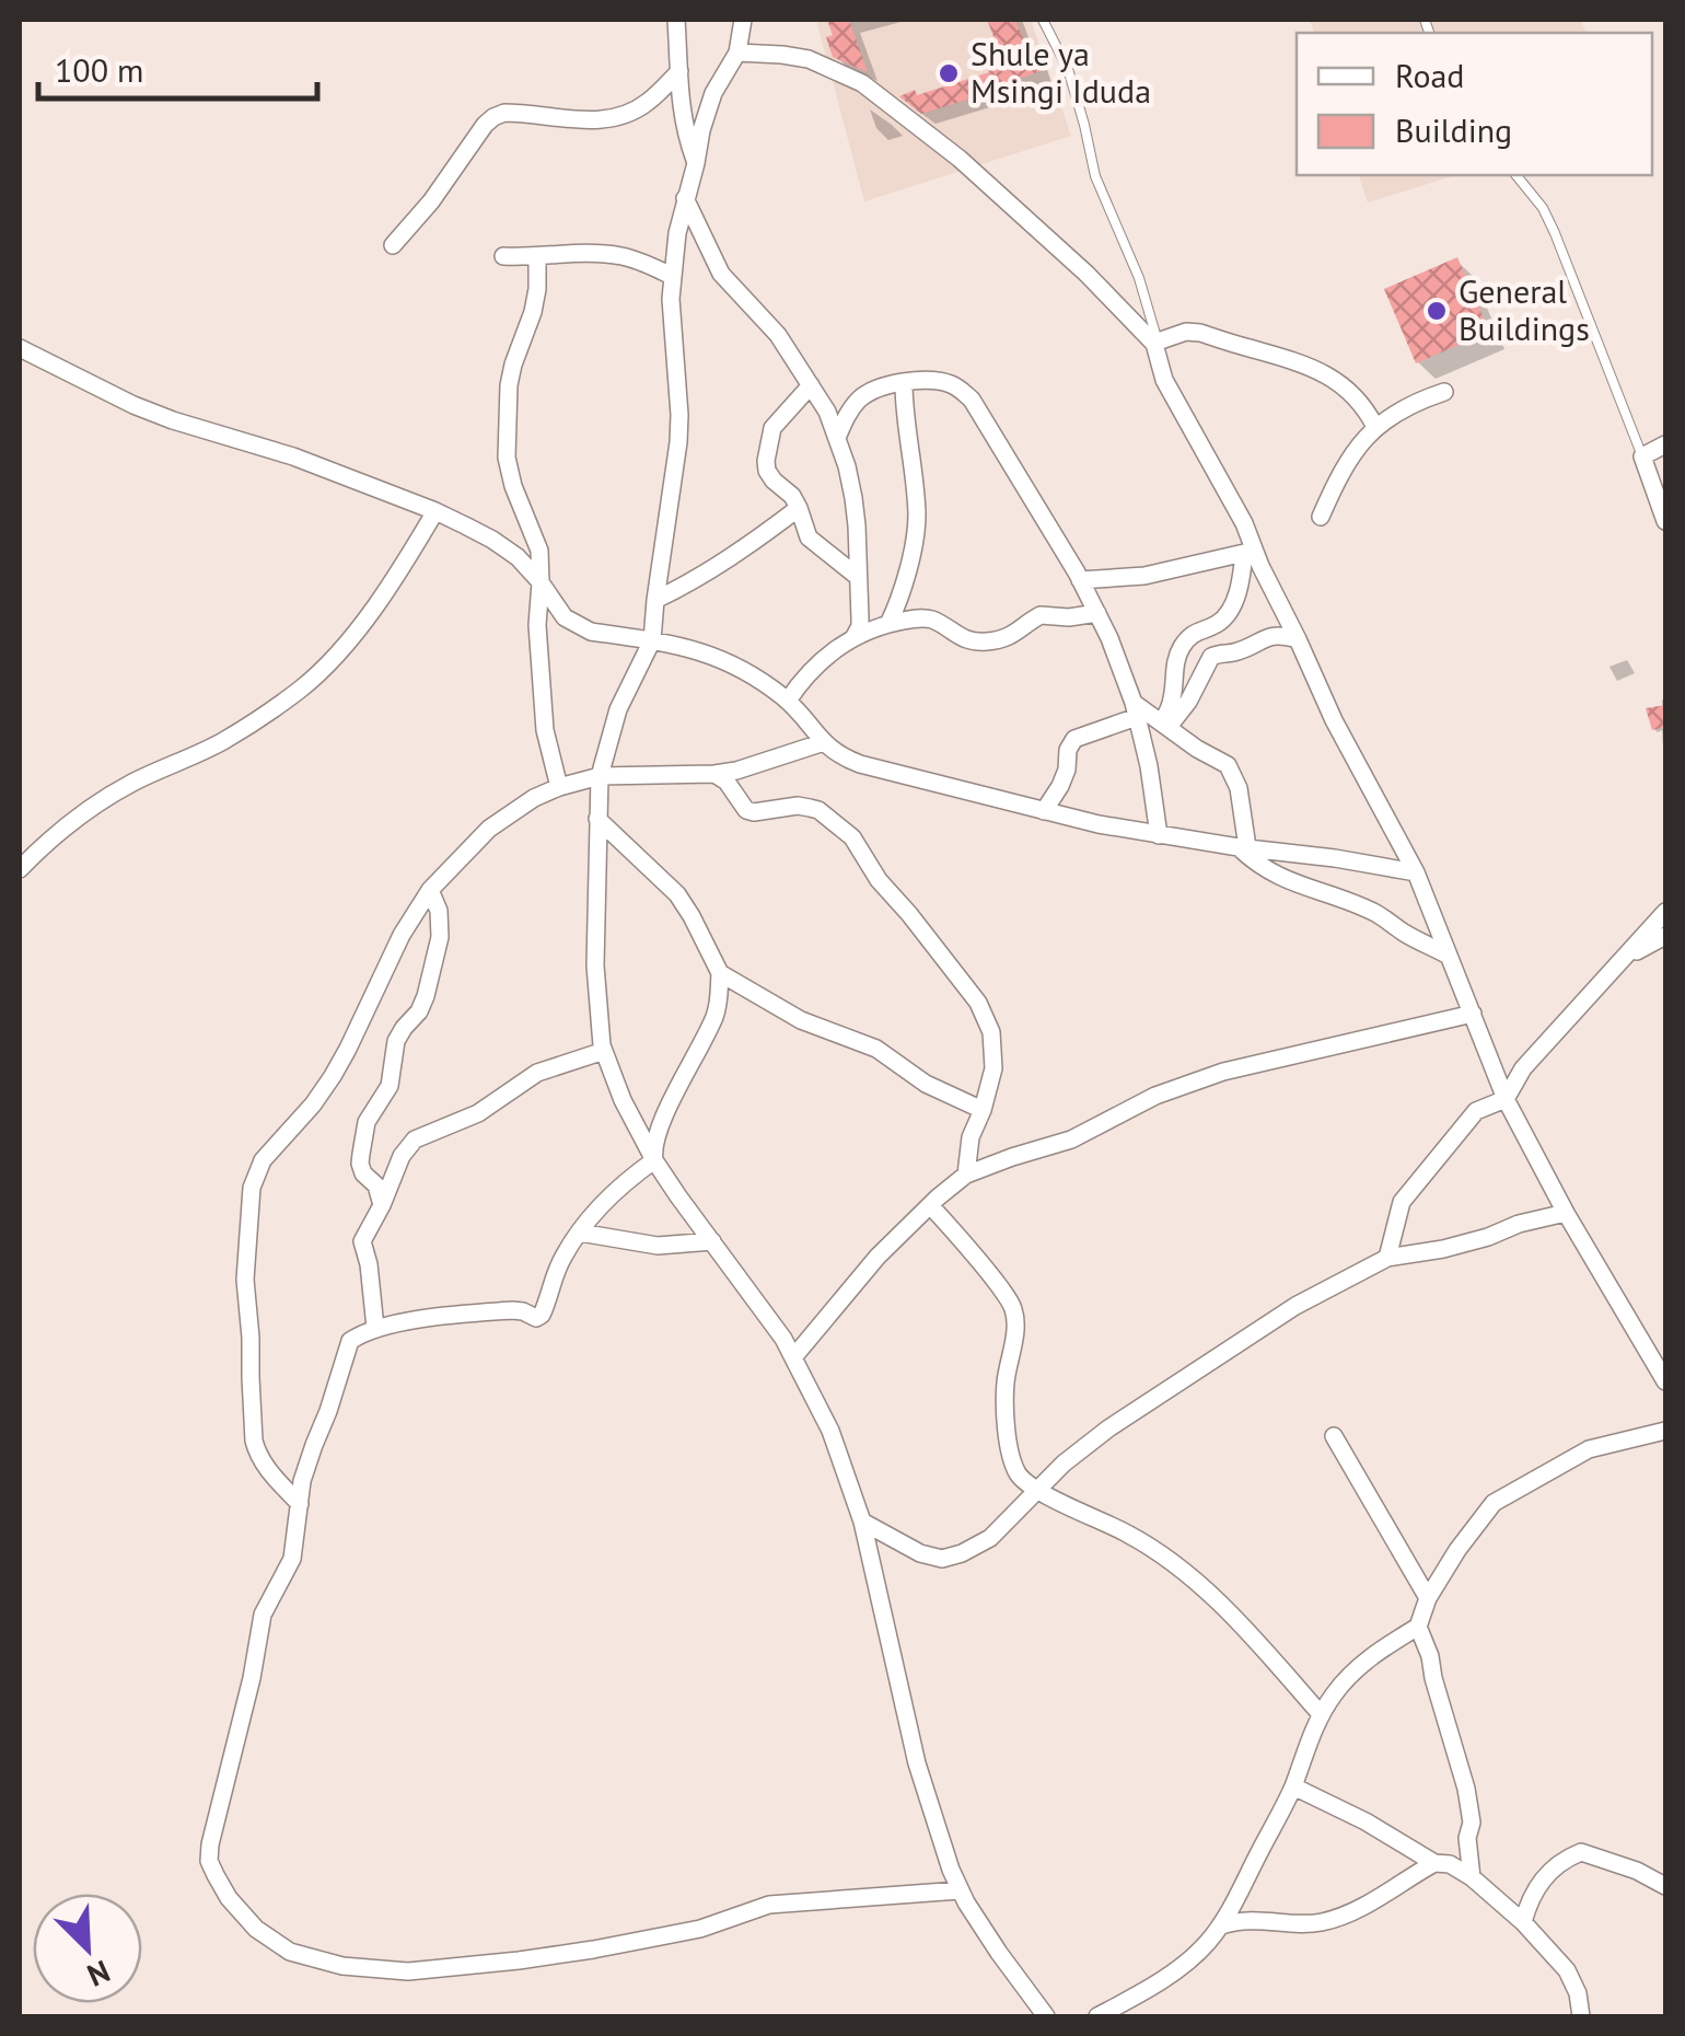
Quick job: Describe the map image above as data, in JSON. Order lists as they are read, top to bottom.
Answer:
{
  "places": ["Shule ya Msingi Iduda", "General Buildings"],
  "legend": ["Road", "Building"],
  "scale_bar": "100 m",
  "north": "bottom right"
}
